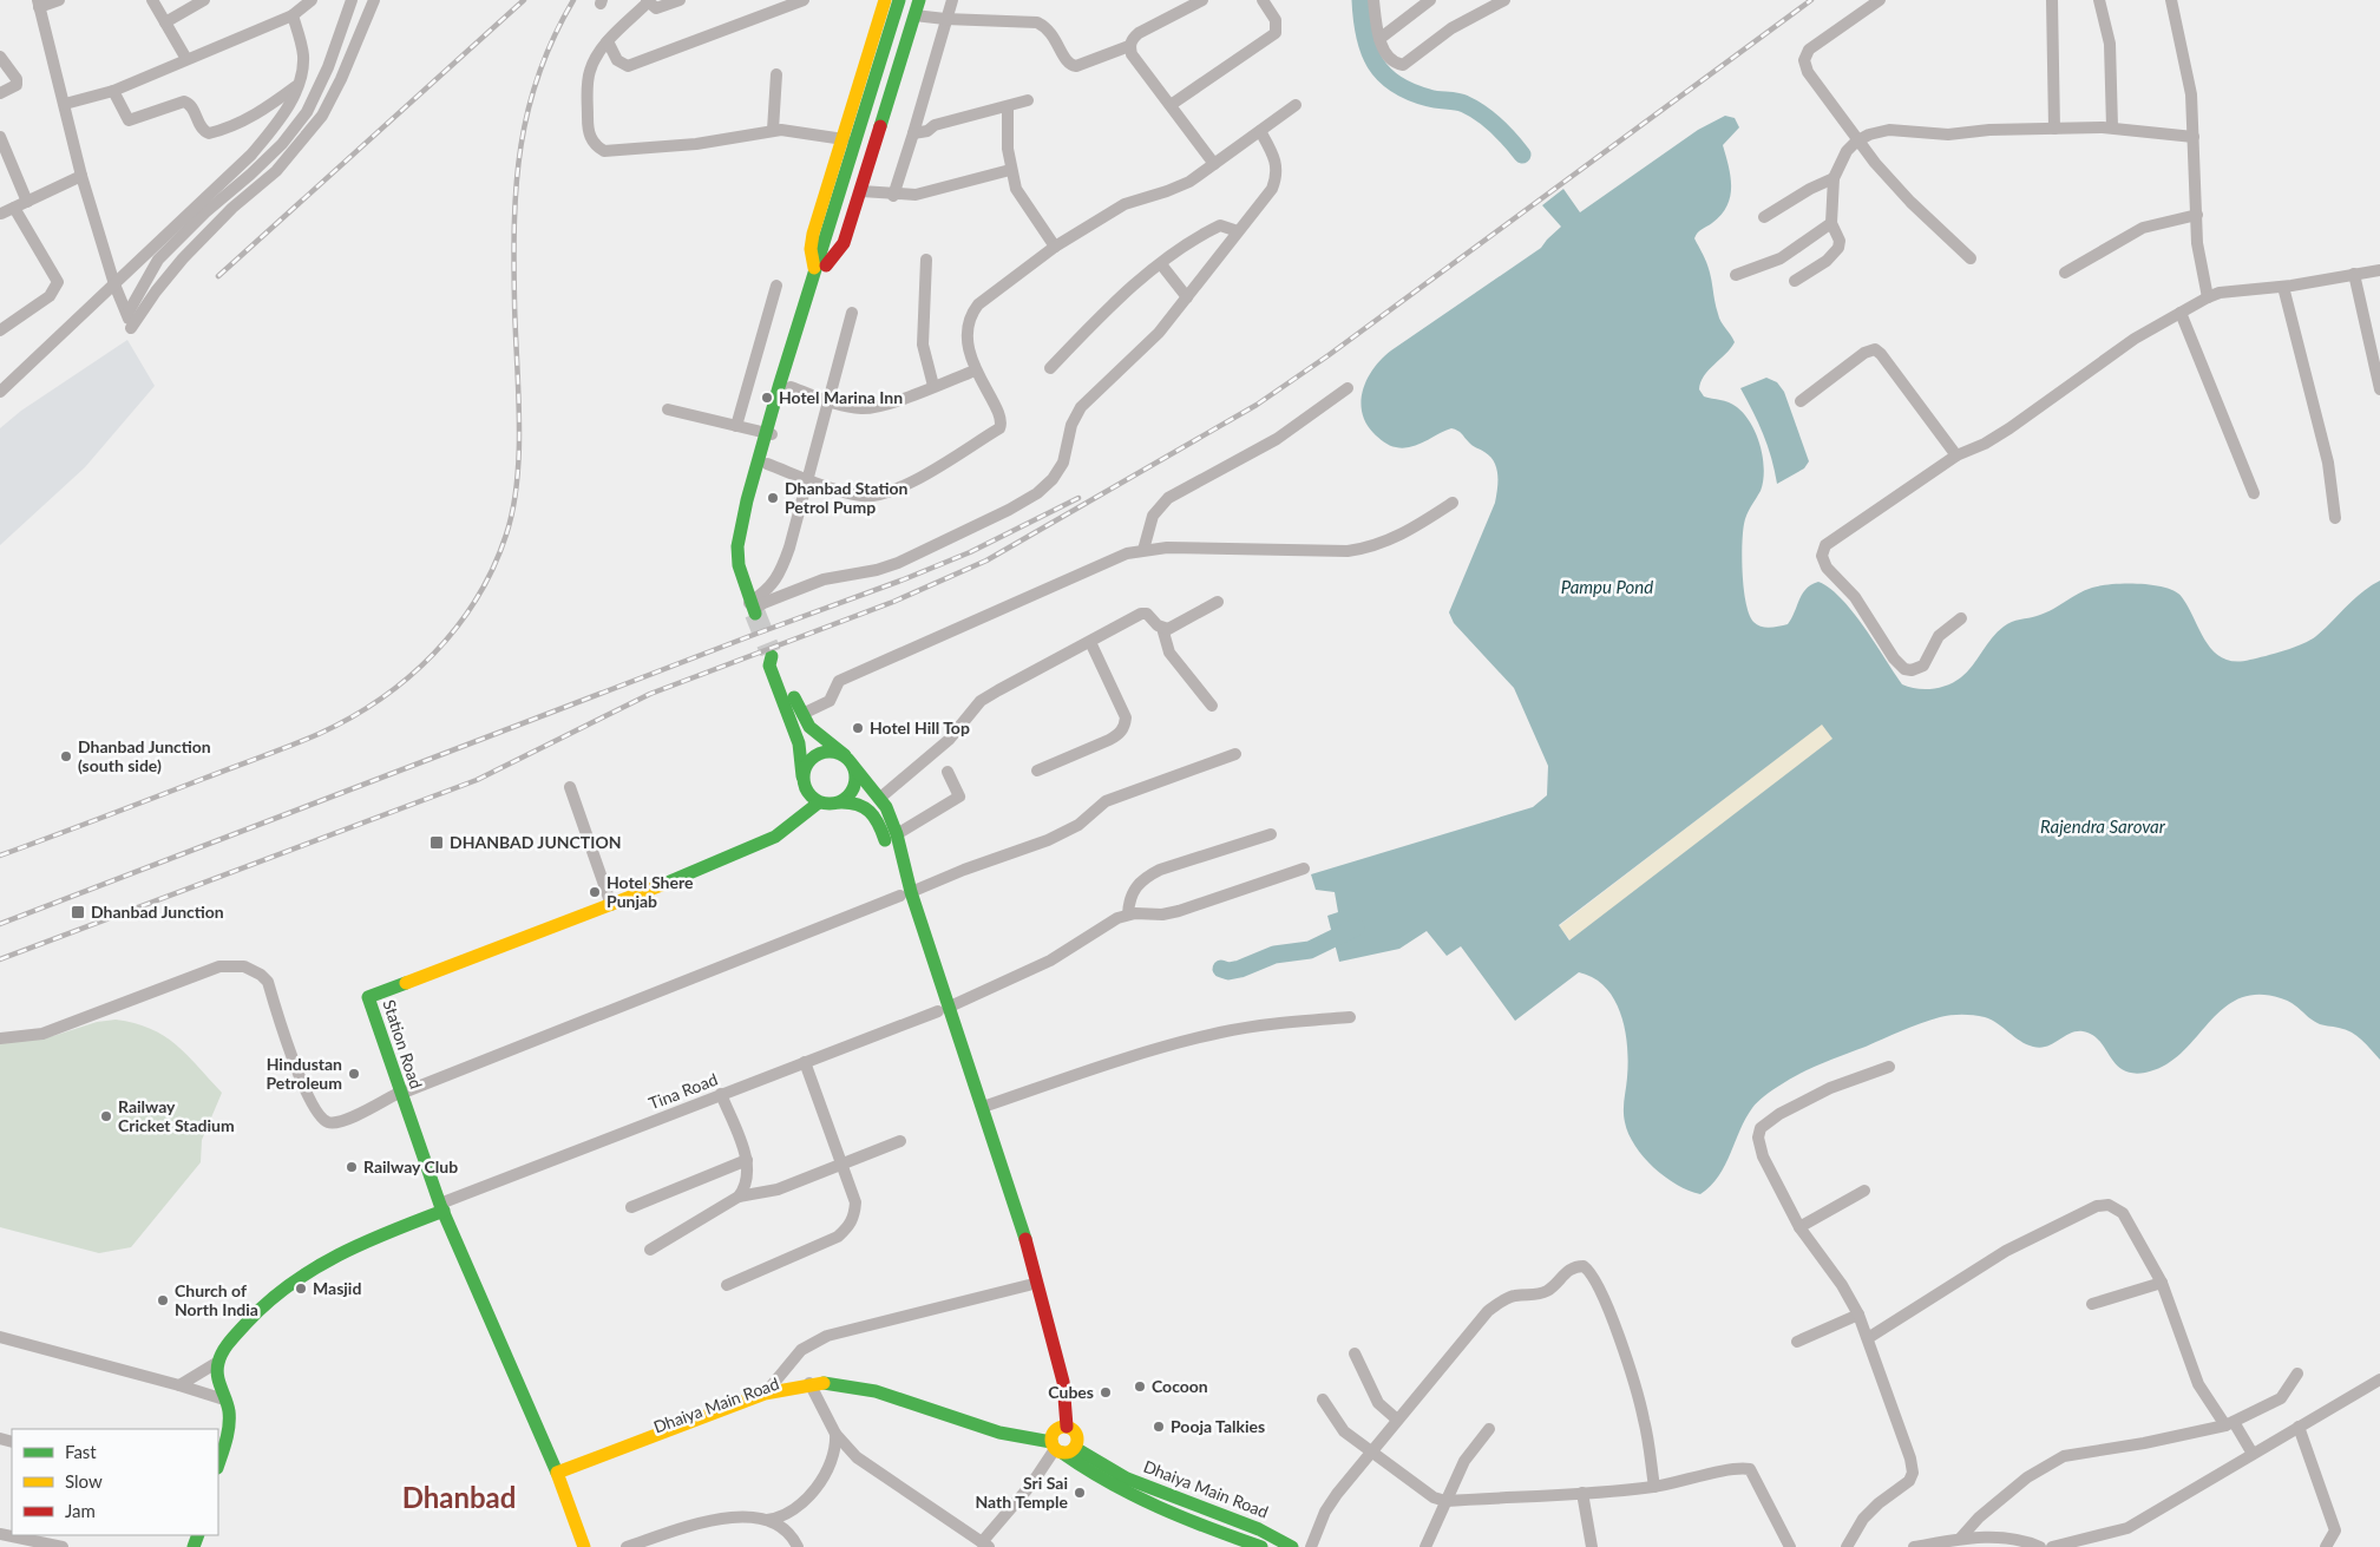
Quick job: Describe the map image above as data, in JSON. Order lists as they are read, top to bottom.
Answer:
{
  "streets": {
    "main road": ["Station Road", "Dhaiya Main Road"],
    "street": ["Tina Road"]
  },
  "crossings": [
    ["Station Road", "Tina Road"],
    ["Station Road", "Dhaiya Main Road"]
  ],
  "districts": ["Dhanbad"],
  "water": ["Pampu Pond", "Rajendra Sarovar"],
  "places": {
    "other": [
      "Hotel Marina Inn",
      "Dhanbad Station Petrol Pump",
      "Hotel Hill Top",
      "Dhanbad Junction (south side)",
      "Hotel Shere Punjab",
      "Hindustan Petroleum",
      "Railway Cricket Stadium",
      "Railway Club",
      "Masjid",
      "Church of North India",
      "Cocoon",
      "Cubes",
      "Pooja Talkies",
      "Sri Sai Nath Temple"
    ],
    "transit": ["DHANBAD JUNCTION", "Dhanbad Junction"]
  },
  "legend": ["Fast", "Slow", "Jam"]
}
